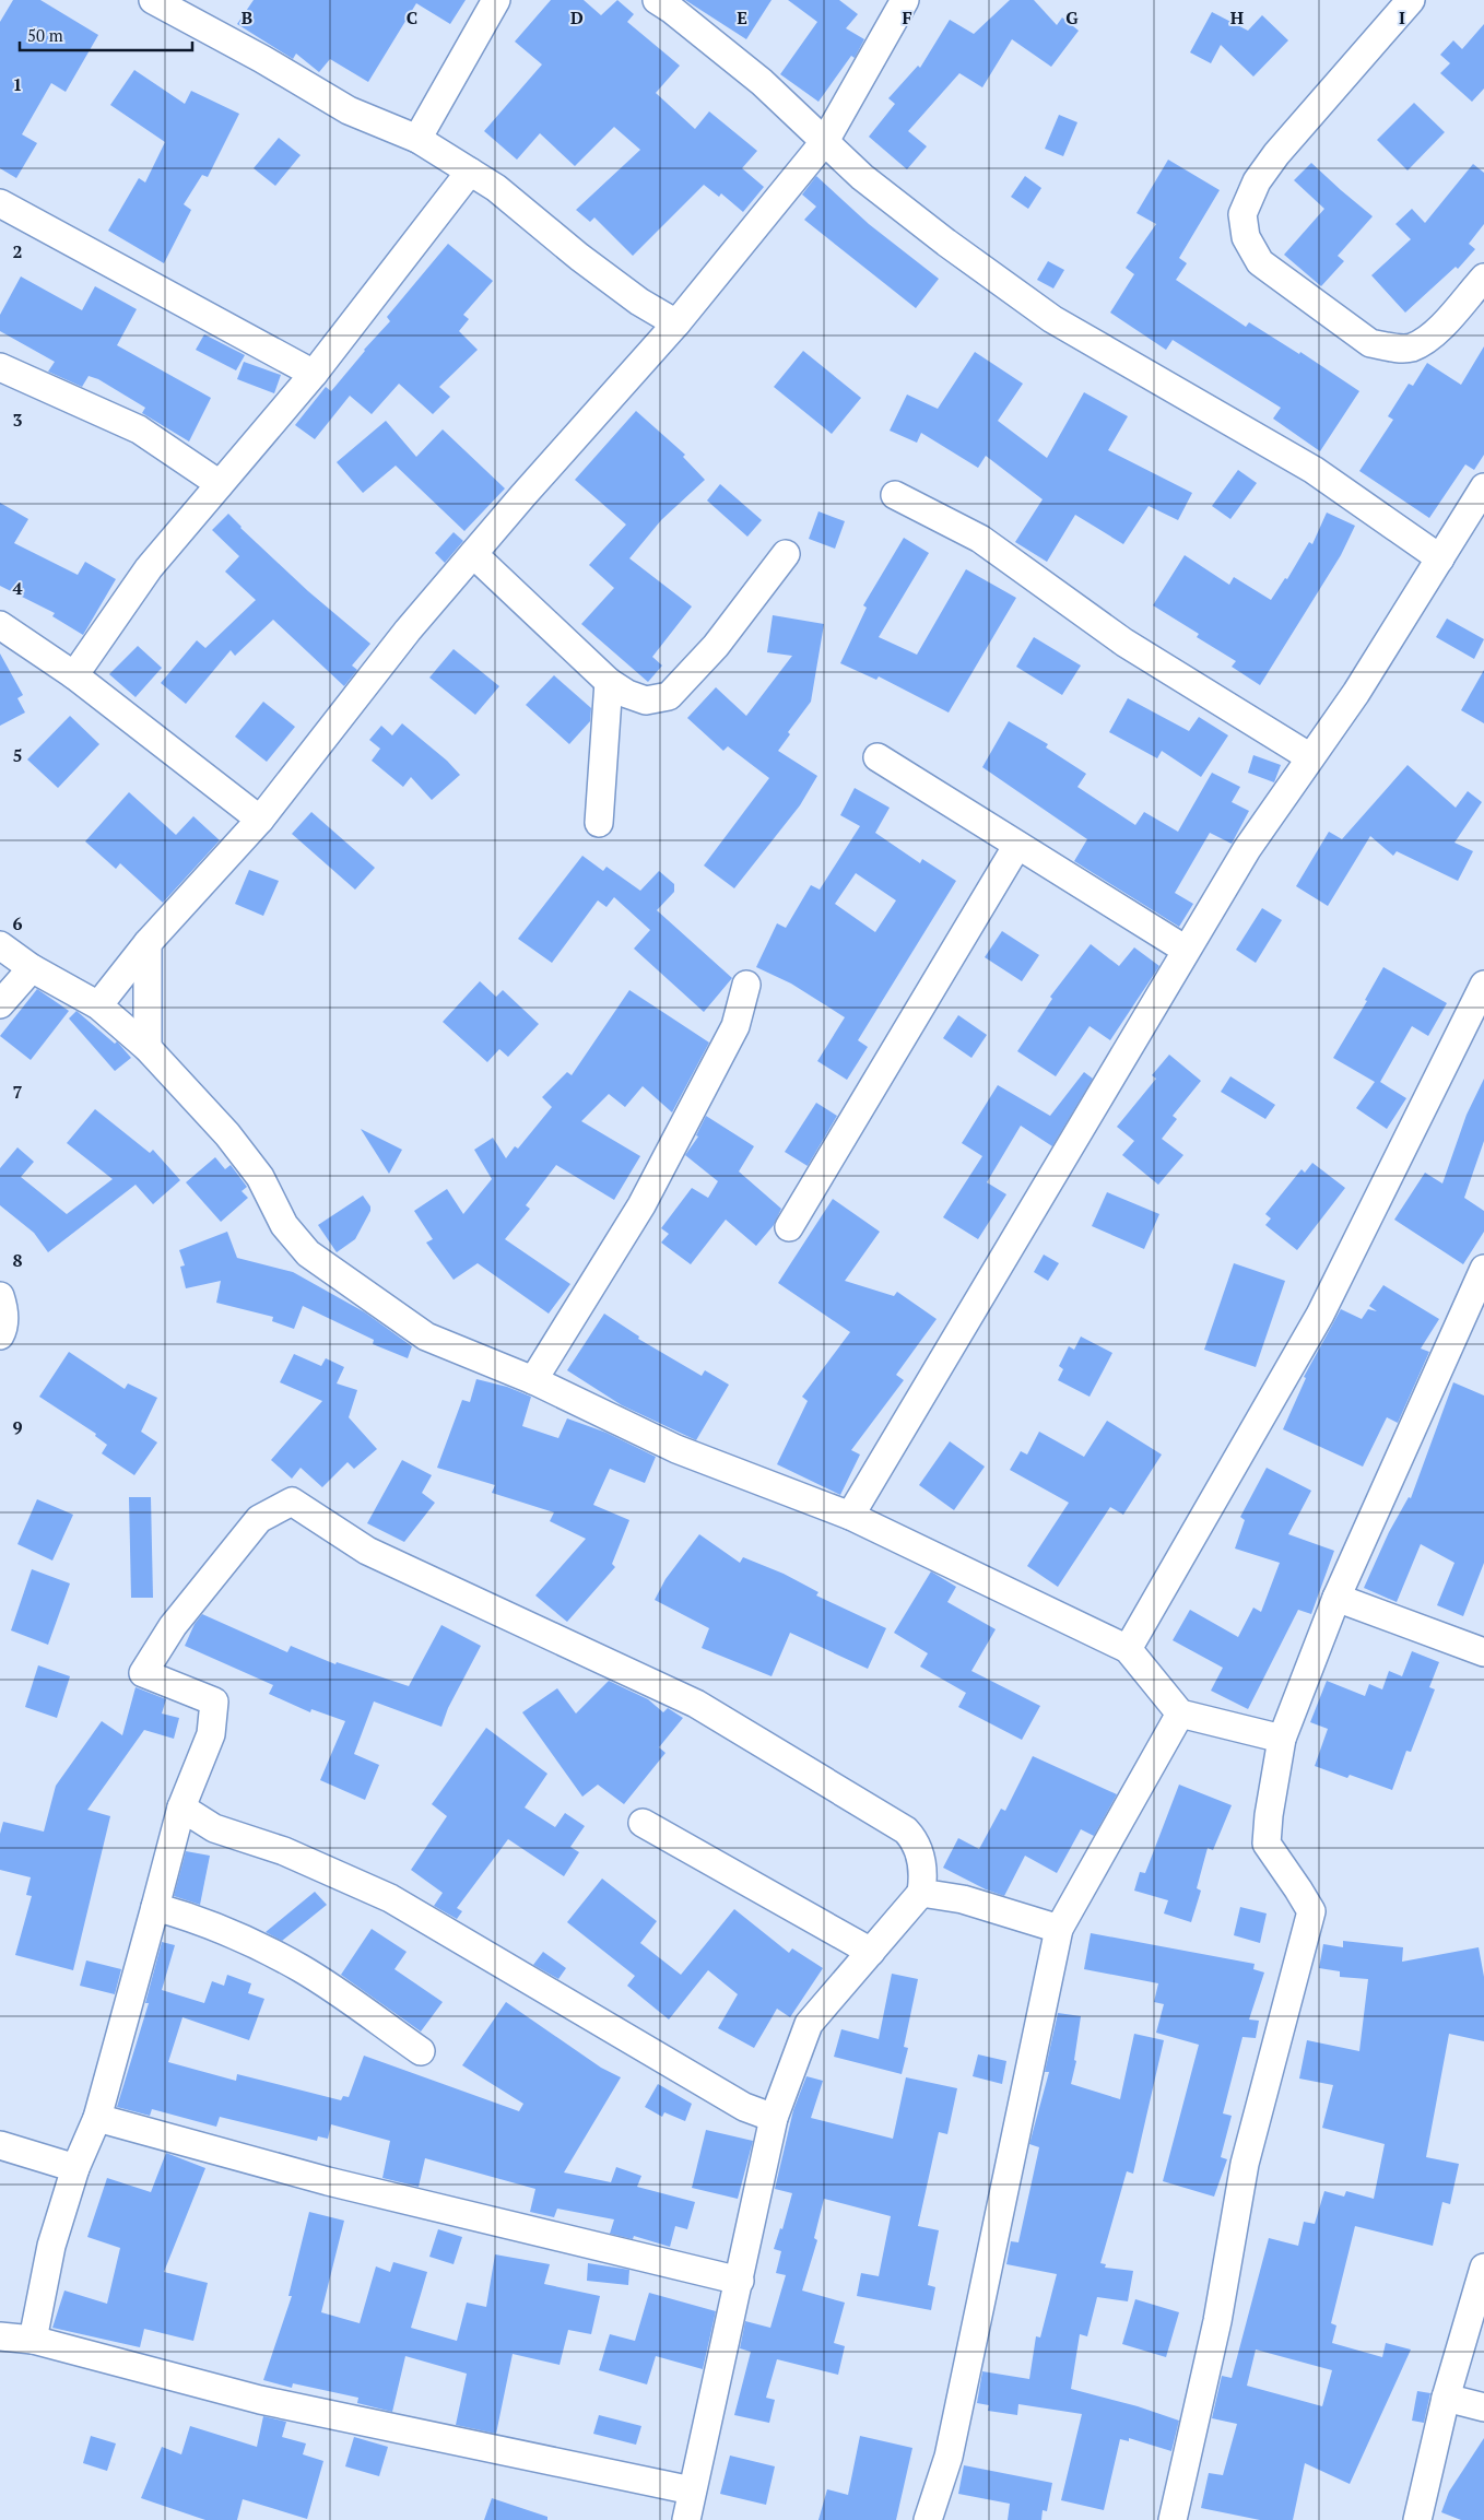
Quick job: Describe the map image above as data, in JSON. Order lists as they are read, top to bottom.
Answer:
{
  "scale_bar": "50 m",
  "grid": {
    "columns": [
      "B",
      "C",
      "D",
      "E",
      "F",
      "G",
      "H",
      "I"
    ],
    "rows": [
      "1",
      "2",
      "3",
      "4",
      "5",
      "6",
      "7",
      "8",
      "9"
    ]
  }
}
